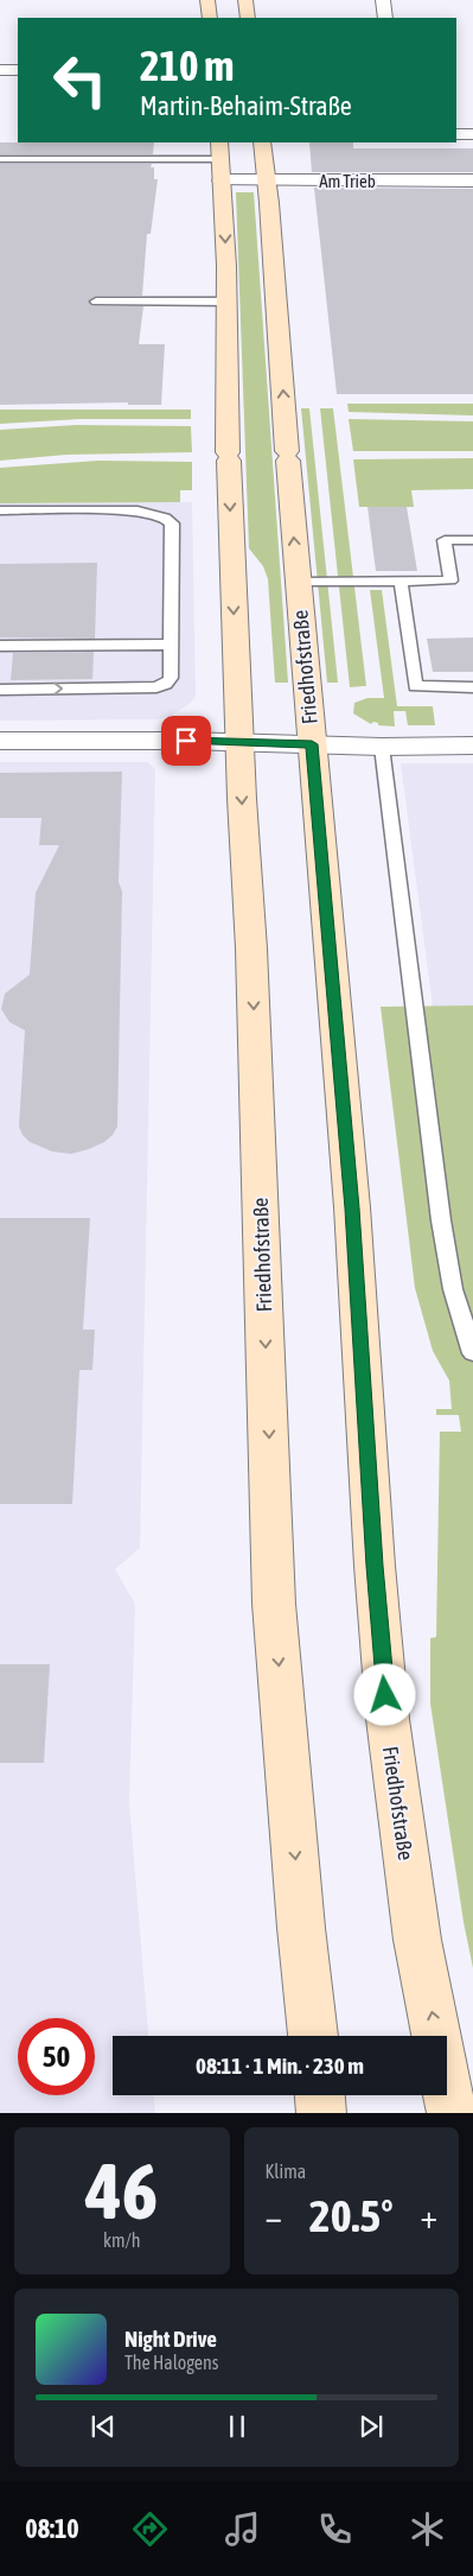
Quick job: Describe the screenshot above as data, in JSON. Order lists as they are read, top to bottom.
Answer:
{
  "streets": {
    "main road": ["Friedhofstraße"],
    "street": ["Am Trieb"]
  },
  "crossings": [
    ["Am Trieb", "Friedhofstraße"]
  ],
  "page": {
    "turn": ["210 m", "Martin-Behaim-Straße"],
    "limit": "50",
    "trip": "08:11 · 1 Min. · 230 m",
    "tile": [
      ["46", "km/h"],
      "Klima"
    ],
    "heat": ["−", "20.5°", "+"],
    "song": ["Night Drive", "The Halogens"],
    "tabs": "08:10"
  }
}
